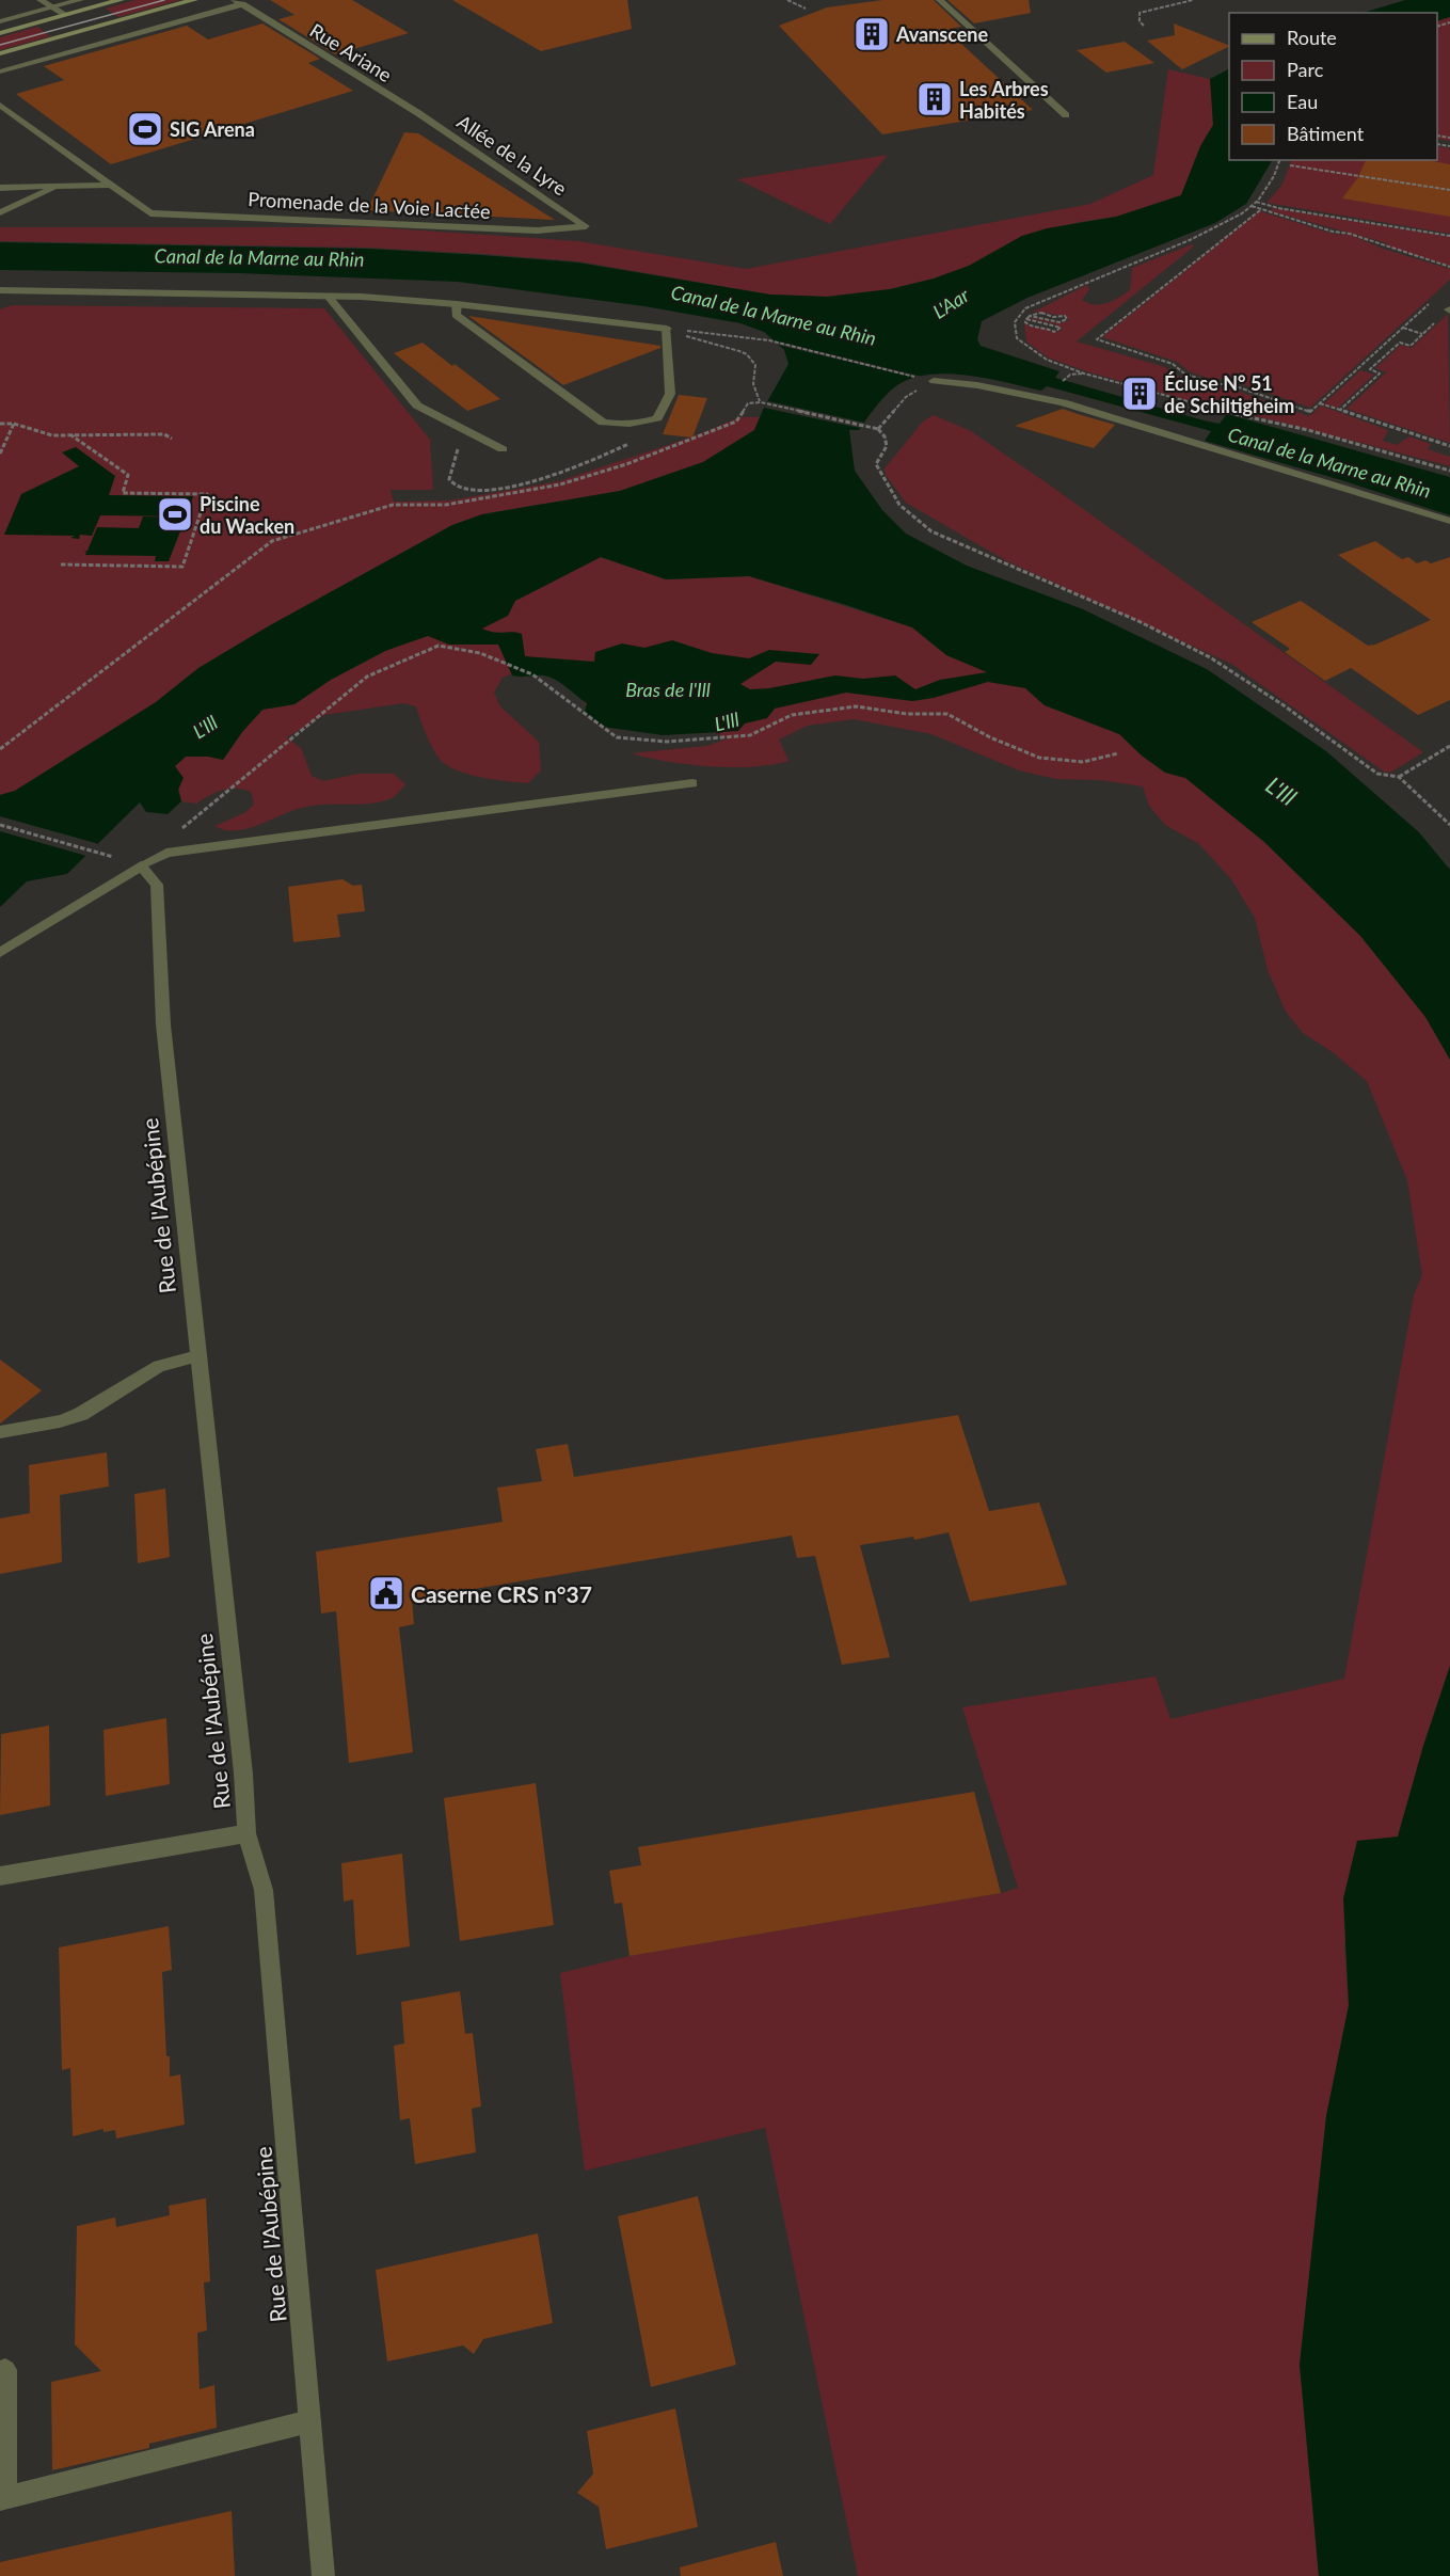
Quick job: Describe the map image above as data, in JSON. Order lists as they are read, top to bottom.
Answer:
{
  "streets": {
    "street": [
      "Rue Ariane",
      "Allée de la Lyre",
      "Promenade de la Voie Lactée",
      "Rue de l'Aubépine"
    ]
  },
  "crossings": [
    ["Rue Ariane", "Allée de la Lyre"],
    ["Allée de la Lyre", "Promenade de la Voie Lactée"]
  ],
  "water": [
    "Canal de la Marne au Rhin",
    "L'Aar",
    "Bras de l'Ill",
    "L'Ill"
  ],
  "places": {
    "building": ["Avanscene", "Les Arbres Habités", "Écluse N° 51 de Schiltigheim"],
    "sports": ["SIG Arena", "Piscine du Wacken"],
    "public building": ["Caserne CRS n°37"]
  },
  "legend": [
    "Route",
    "Parc",
    "Eau",
    "Bâtiment"
  ]
}
